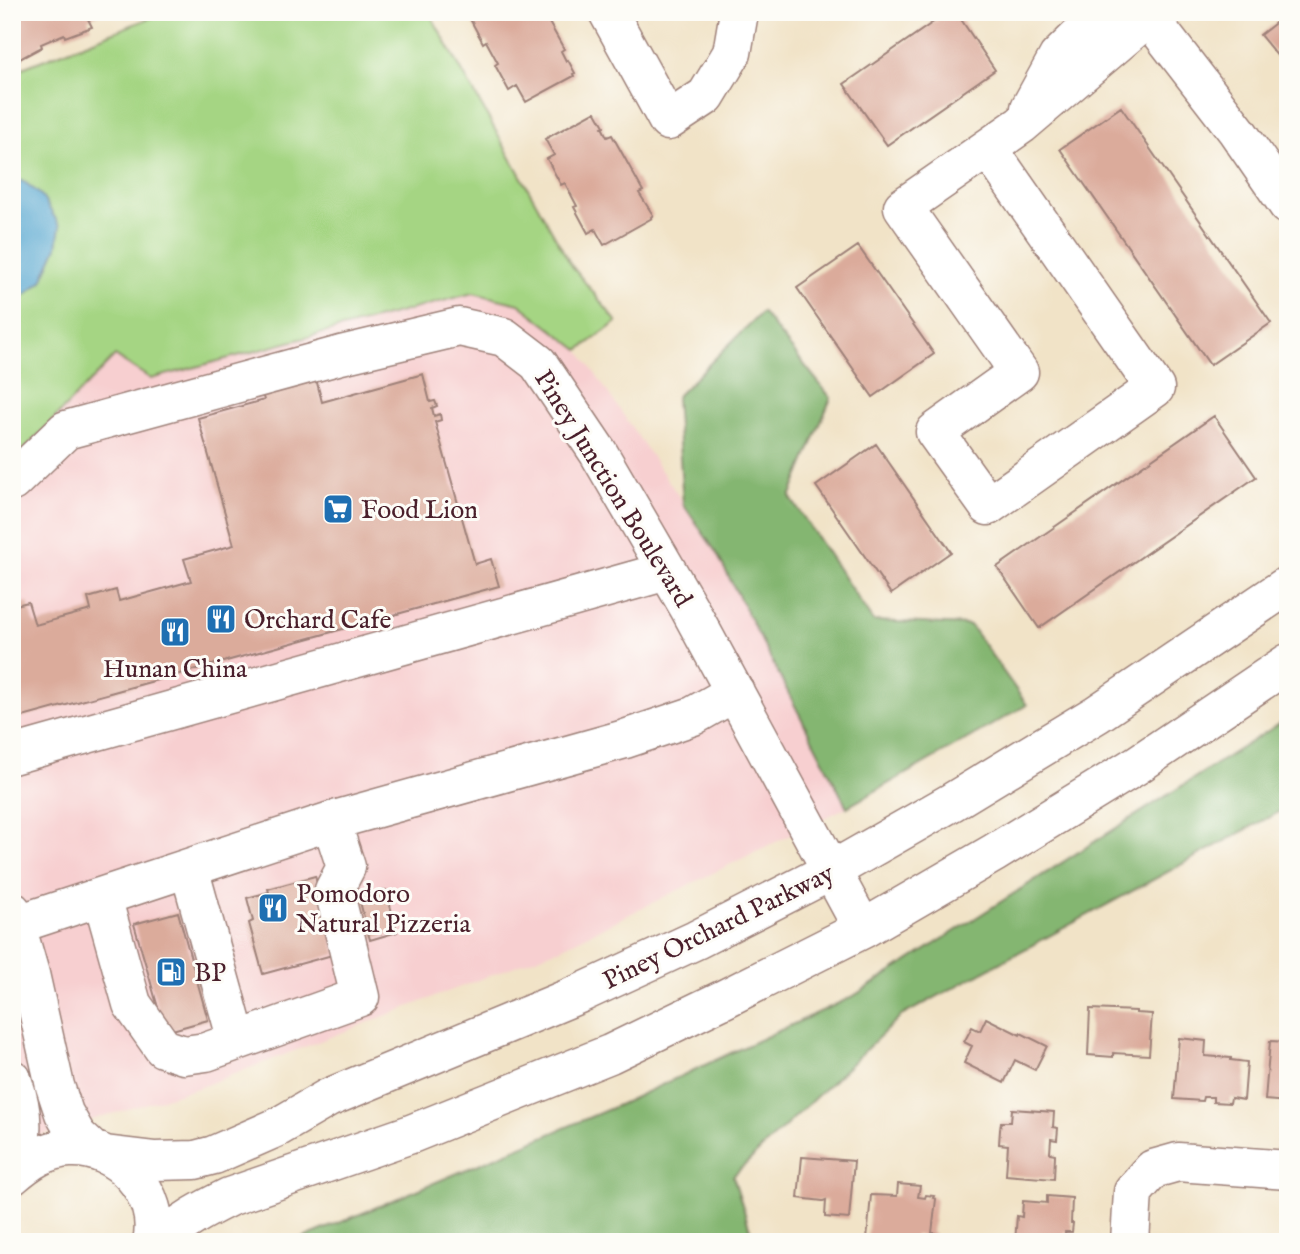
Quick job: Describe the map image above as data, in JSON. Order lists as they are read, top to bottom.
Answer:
{
  "streets": {
    "street": ["Piney Junction Boulevard", "Piney Orchard Parkway"]
  },
  "crossings": [
    ["Piney Junction Boulevard", "Piney Orchard Parkway"]
  ],
  "places": {
    "supermarket": ["Food Lion"],
    "restaurant": ["Orchard Cafe", "Hunan China", "Pomodoro Natural Pizzeria"],
    "fuel station": ["BP"]
  }
}
